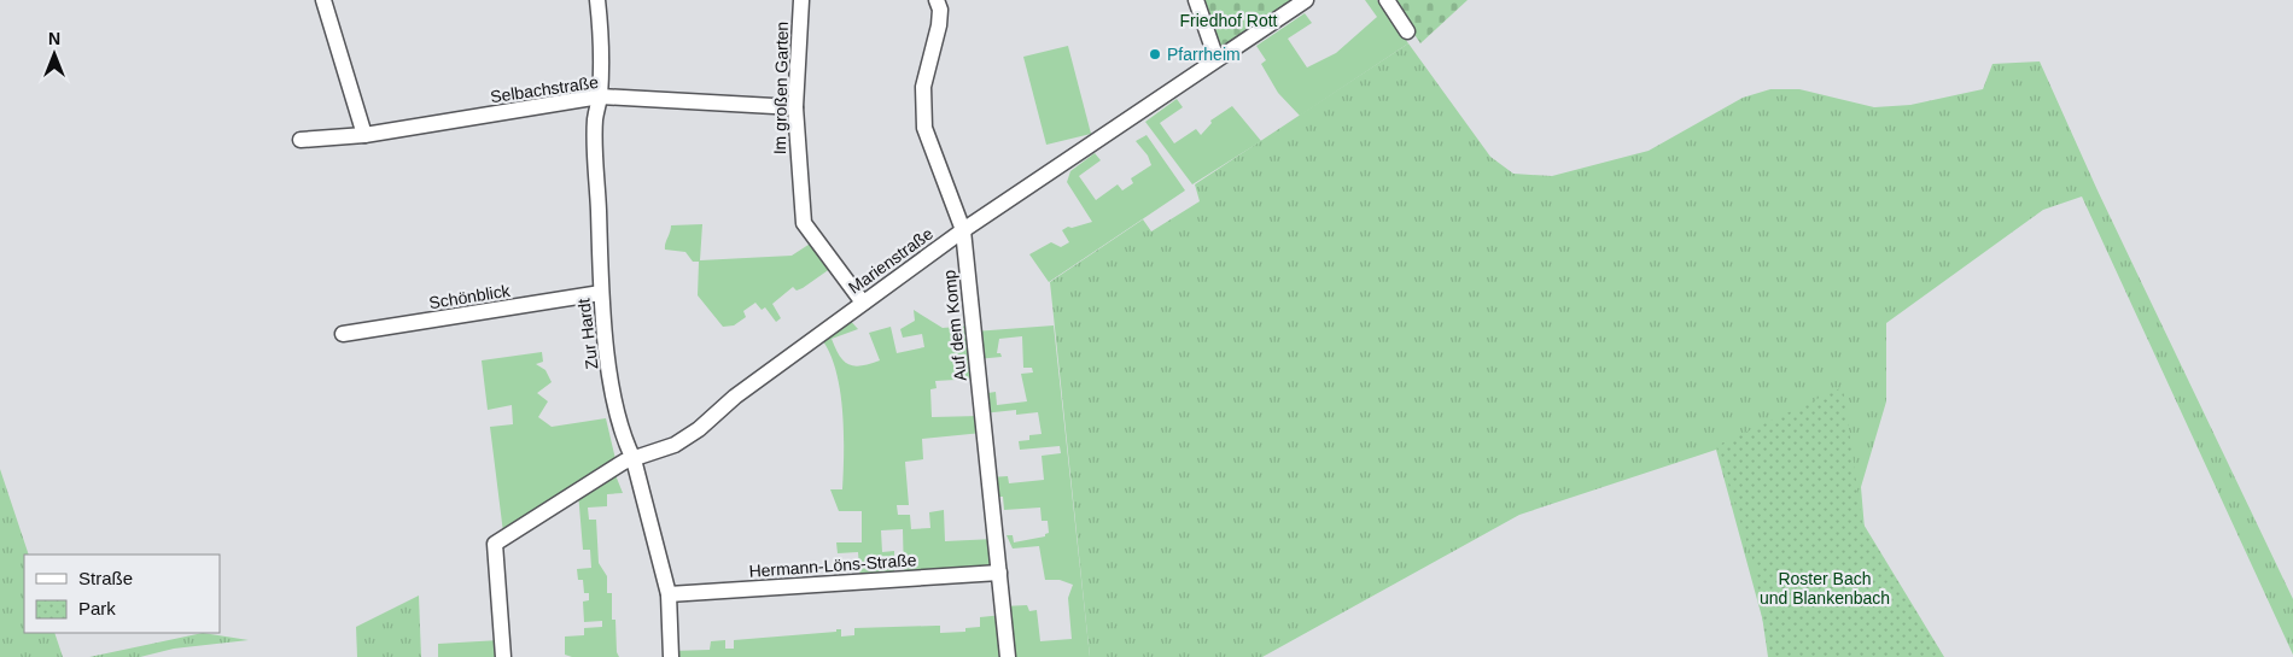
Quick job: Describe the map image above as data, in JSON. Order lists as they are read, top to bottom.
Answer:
{
  "streets": {
    "street": [
      "Im großen Garten",
      "Selbachstraße",
      "Marienstraße",
      "Schönblick",
      "Auf dem Komp",
      "Zur Hardt",
      "Hermann-Löns-Straße"
    ]
  },
  "crossings": [
    ["Im großen Garten", "Selbachstraße"],
    ["Im großen Garten", "Marienstraße"],
    ["Selbachstraße", "Zur Hardt"],
    ["Marienstraße", "Auf dem Komp"],
    ["Marienstraße", "Zur Hardt"],
    ["Schönblick", "Zur Hardt"],
    ["Auf dem Komp", "Hermann-Löns-Straße"],
    ["Zur Hardt", "Hermann-Löns-Straße"]
  ],
  "parks": ["Friedhof Rott", "Roster Bach und Blankenbach"],
  "places": ["Pfarrheim"],
  "legend": ["Straße", "Park"],
  "north": "top"
}
